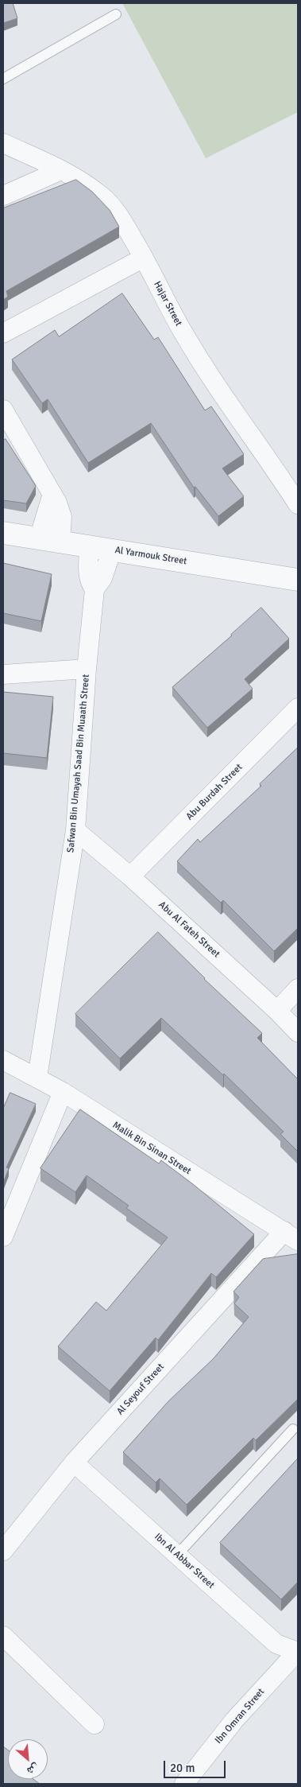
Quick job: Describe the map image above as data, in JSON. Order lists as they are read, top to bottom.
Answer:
{
  "streets": {
    "street": [
      "Hajar Street",
      "Al Yarmouk Street",
      "Safwan Bin Umayah Saad Bin Muaath Street",
      "Abu Burdah Street",
      "Abu Al Fateh Street",
      "Malik Bin Sinan Street",
      "Al Seyouf Street",
      "Ibn Al Abbar Street",
      "Ibn Omran Street"
    ]
  },
  "crossings": [
    ["Al Yarmouk Street", "Safwan Bin Umayah Saad Bin Muaath Street"],
    ["Safwan Bin Umayah Saad Bin Muaath Street", "Abu Al Fateh Street"],
    ["Safwan Bin Umayah Saad Bin Muaath Street", "Malik Bin Sinan Street"],
    ["Abu Burdah Street", "Abu Al Fateh Street"],
    ["Malik Bin Sinan Street", "Al Seyouf Street"],
    ["Al Seyouf Street", "Ibn Al Abbar Street"],
    ["Ibn Al Abbar Street", "Ibn Omran Street"]
  ],
  "scale_bar": "20 m",
  "north": "bottom right"
}
